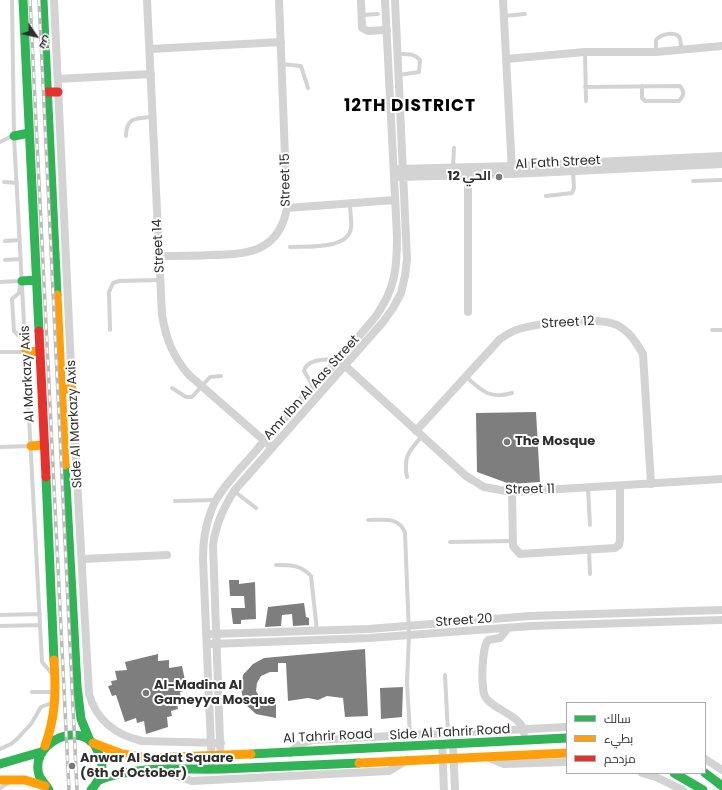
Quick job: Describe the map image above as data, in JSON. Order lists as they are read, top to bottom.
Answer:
{
  "streets": {
    "main road": ["Al Markazy Axis", "Al Tahrir Road"],
    "street": [
      "Al Fath Street",
      "Street 15",
      "Street 14",
      "Street 12",
      "Amr Ibn Al Aas Street",
      "Side Al Markazy Axis",
      "Street 11",
      "Street 20",
      "Side Al Tahrir Road"
    ]
  },
  "crossings": [
    ["Al Fath Street", "Amr Ibn Al Aas Street"],
    ["Street 15", "Street 14"],
    ["Street 14", "Amr Ibn Al Aas Street"],
    ["Street 12", "Street 11"],
    ["Al Markazy Axis", "Al Tahrir Road"],
    ["Amr Ibn Al Aas Street", "Side Al Markazy Axis"],
    ["Amr Ibn Al Aas Street", "Street 11"],
    ["Amr Ibn Al Aas Street", "Street 20"],
    ["Amr Ibn Al Aas Street", "Al Tahrir Road"],
    ["Side Al Tahrir Road", "Al Tahrir Road"]
  ],
  "districts": ["12TH DISTRICT"],
  "places": [
    "الحي 12",
    "The Mosque",
    "Al-Madina Al Gameyya Mosque",
    "Anwar Al Sadat Square (6th of October)"
  ],
  "legend": ["سالك", "بطيء", "مزدحم"],
  "north": "bottom right"
}
